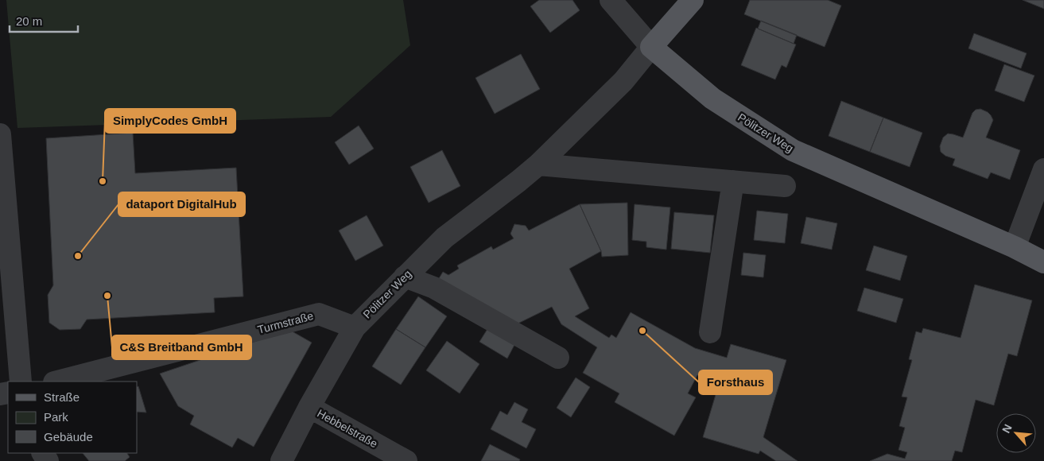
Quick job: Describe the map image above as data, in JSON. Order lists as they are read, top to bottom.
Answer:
{
  "streets": {
    "main road": ["Pölitzer Weg"],
    "street": ["Turmstraße", "Hebbelstraße"]
  },
  "crossings": [
    ["Pölitzer Weg", "Turmstraße"],
    ["Pölitzer Weg", "Hebbelstraße"]
  ],
  "places": [
    "SimplyCodes GmbH",
    "dataport DigitalHub",
    "C&S Breitband GmbH",
    "Forsthaus"
  ],
  "legend": ["Straße", "Park", "Gebäude"],
  "scale_bar": "20 m",
  "north": "top left"
}
